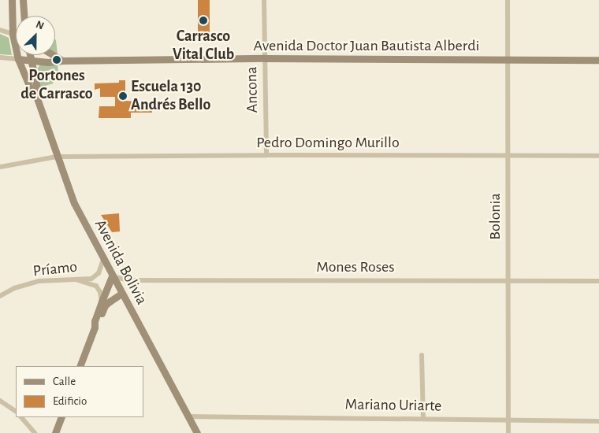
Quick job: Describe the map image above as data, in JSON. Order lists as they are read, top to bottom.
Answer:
{
  "streets": {
    "street": [
      "Avenida Doctor Juan Bautista Alberdi",
      "Ancona",
      "Pedro Domingo Murillo",
      "Bolonia",
      "Avenida Bolivia",
      "Mones Roses",
      "Príamo",
      "Mariano Uriarte"
    ]
  },
  "crossings": [
    ["Avenida Doctor Juan Bautista Alberdi", "Ancona"],
    ["Avenida Doctor Juan Bautista Alberdi", "Bolonia"],
    ["Avenida Doctor Juan Bautista Alberdi", "Avenida Bolivia"],
    ["Ancona", "Pedro Domingo Murillo"],
    ["Pedro Domingo Murillo", "Bolonia"],
    ["Pedro Domingo Murillo", "Avenida Bolivia"],
    ["Bolonia", "Mones Roses"],
    ["Bolonia", "Mariano Uriarte"],
    ["Avenida Bolivia", "Mones Roses"],
    ["Avenida Bolivia", "Príamo"],
    ["Avenida Bolivia", "Mariano Uriarte"]
  ],
  "places": ["Carrasco Vital Club", "Portones de Carrasco", "Escuela 130 Andrés Bello"],
  "legend": ["Calle", "Edificio"],
  "north": "top right"
}
